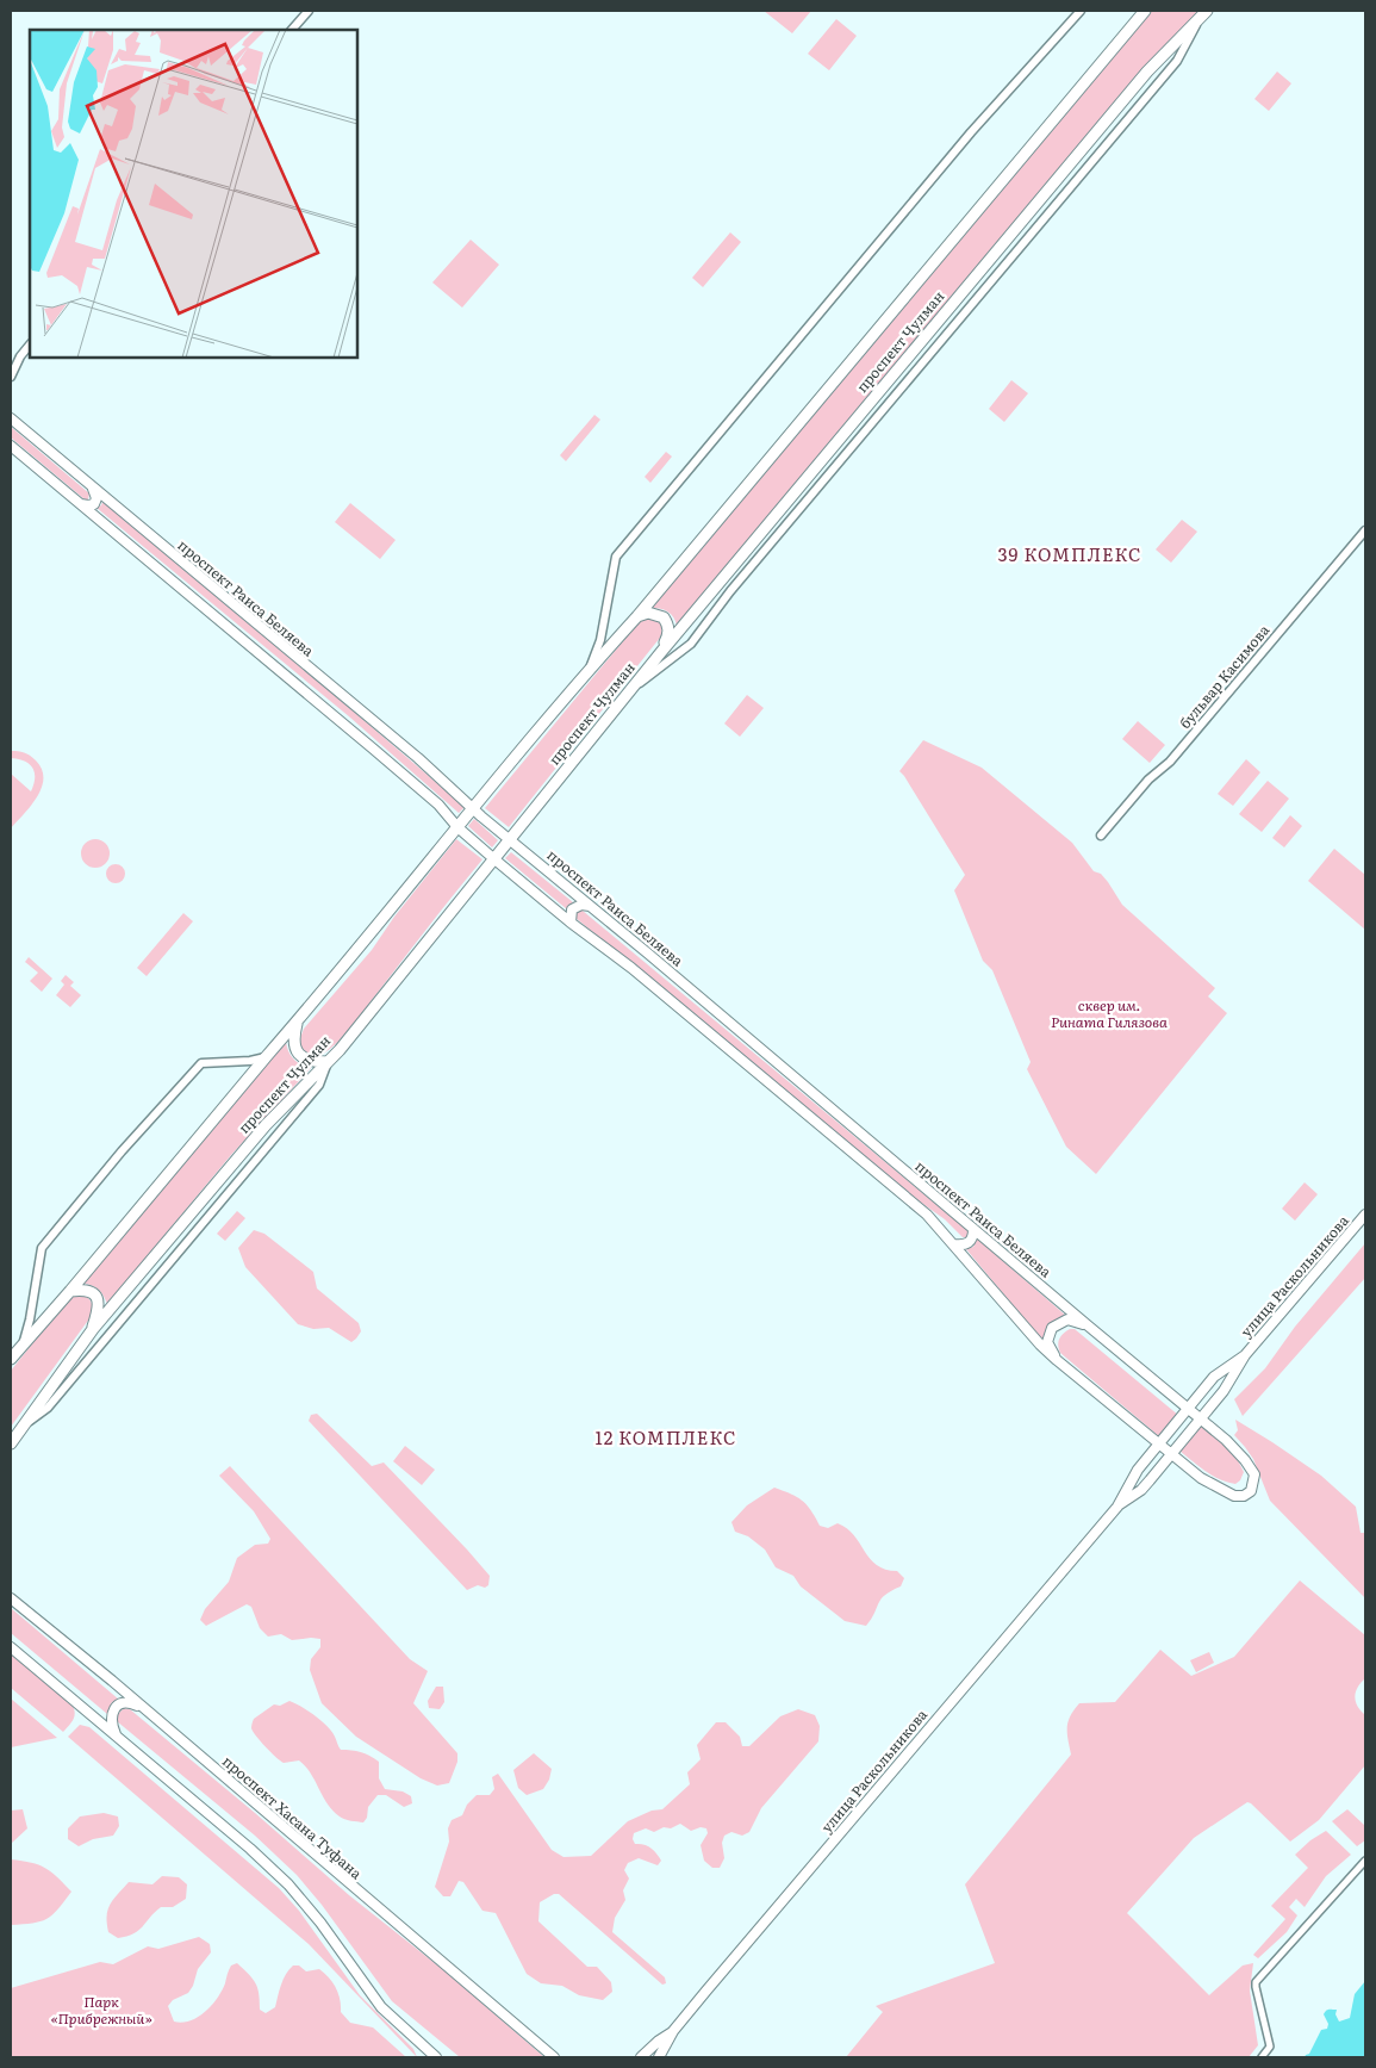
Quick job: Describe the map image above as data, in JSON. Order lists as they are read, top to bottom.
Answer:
{
  "streets": {
    "main road": ["проспект Чулман"],
    "street": [
      "проспект Раиса Беляева",
      "бульвар Касимова",
      "улица Раскольникова",
      "проспект Хасана Туфана"
    ]
  },
  "crossings": [
    ["проспект Чулман", "проспект Раиса Беляева"],
    ["проспект Раиса Беляева", "улица Раскольникова"]
  ],
  "districts": ["39 КОМПЛЕКС", "12 КОМПЛЕКС"],
  "parks": ["сквер им. Рината Гилязова", "Парк «Прибрежный»"]
}
